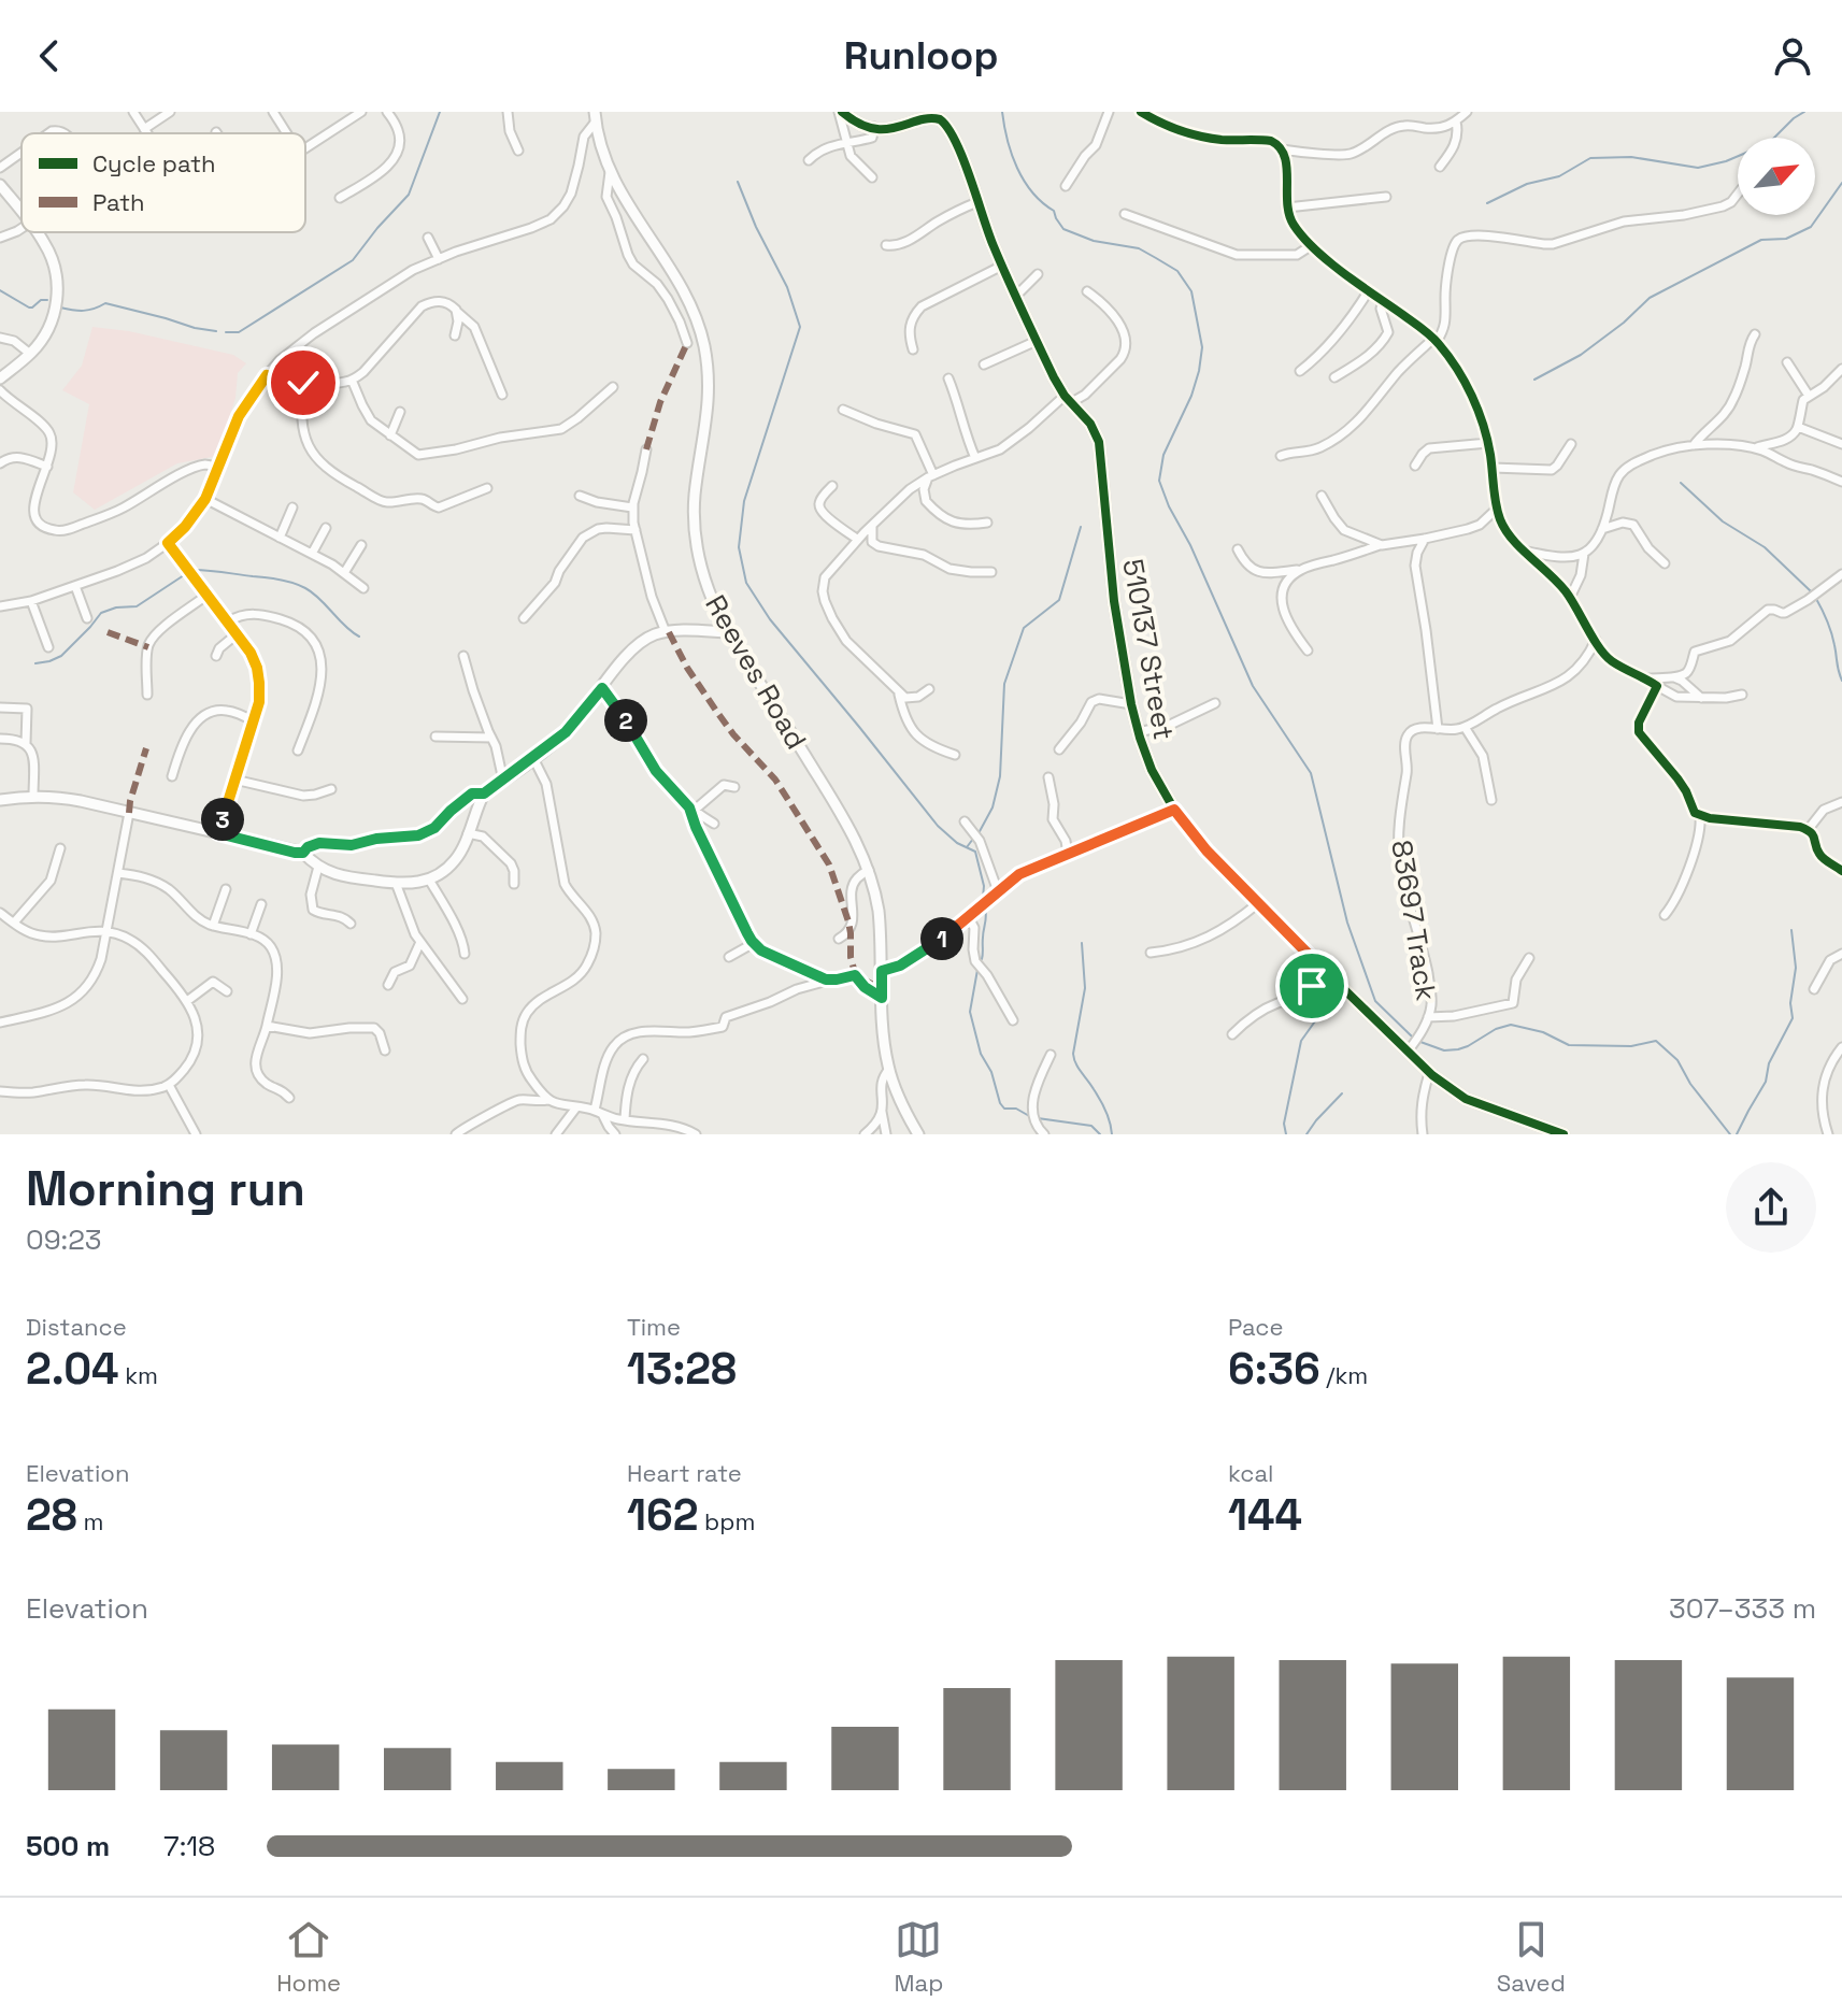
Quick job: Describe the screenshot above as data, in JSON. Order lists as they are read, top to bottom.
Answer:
{
  "streets": {
    "street": ["510137 Street", "Reeves Road", "83697 Track"]
  },
  "crossings": [
    ["510137 Street", "83697 Track"]
  ],
  "legend": ["Cycle path", "Path"],
  "north": "top right",
  "page": {
    "header": "Runloop",
    "pins": ["2", "3", "1"],
    "heading": ["Morning run", "09:23"],
    "stats": [
      ["Distance", "2.04 km"],
      ["Time", "13:28"],
      ["Pace", "6:36 /km"],
      ["Elevation", "28 m"],
      ["Heart rate", "162 bpm"],
      ["kcal", "144"]
    ],
    "chart": ["Elevation", "307–333 m"],
    "list": [
      {
        "name": "500 m",
        "note": "7:18"
      }
    ],
    "tabs": ["Home", "Map", "Saved"]
  }
}
